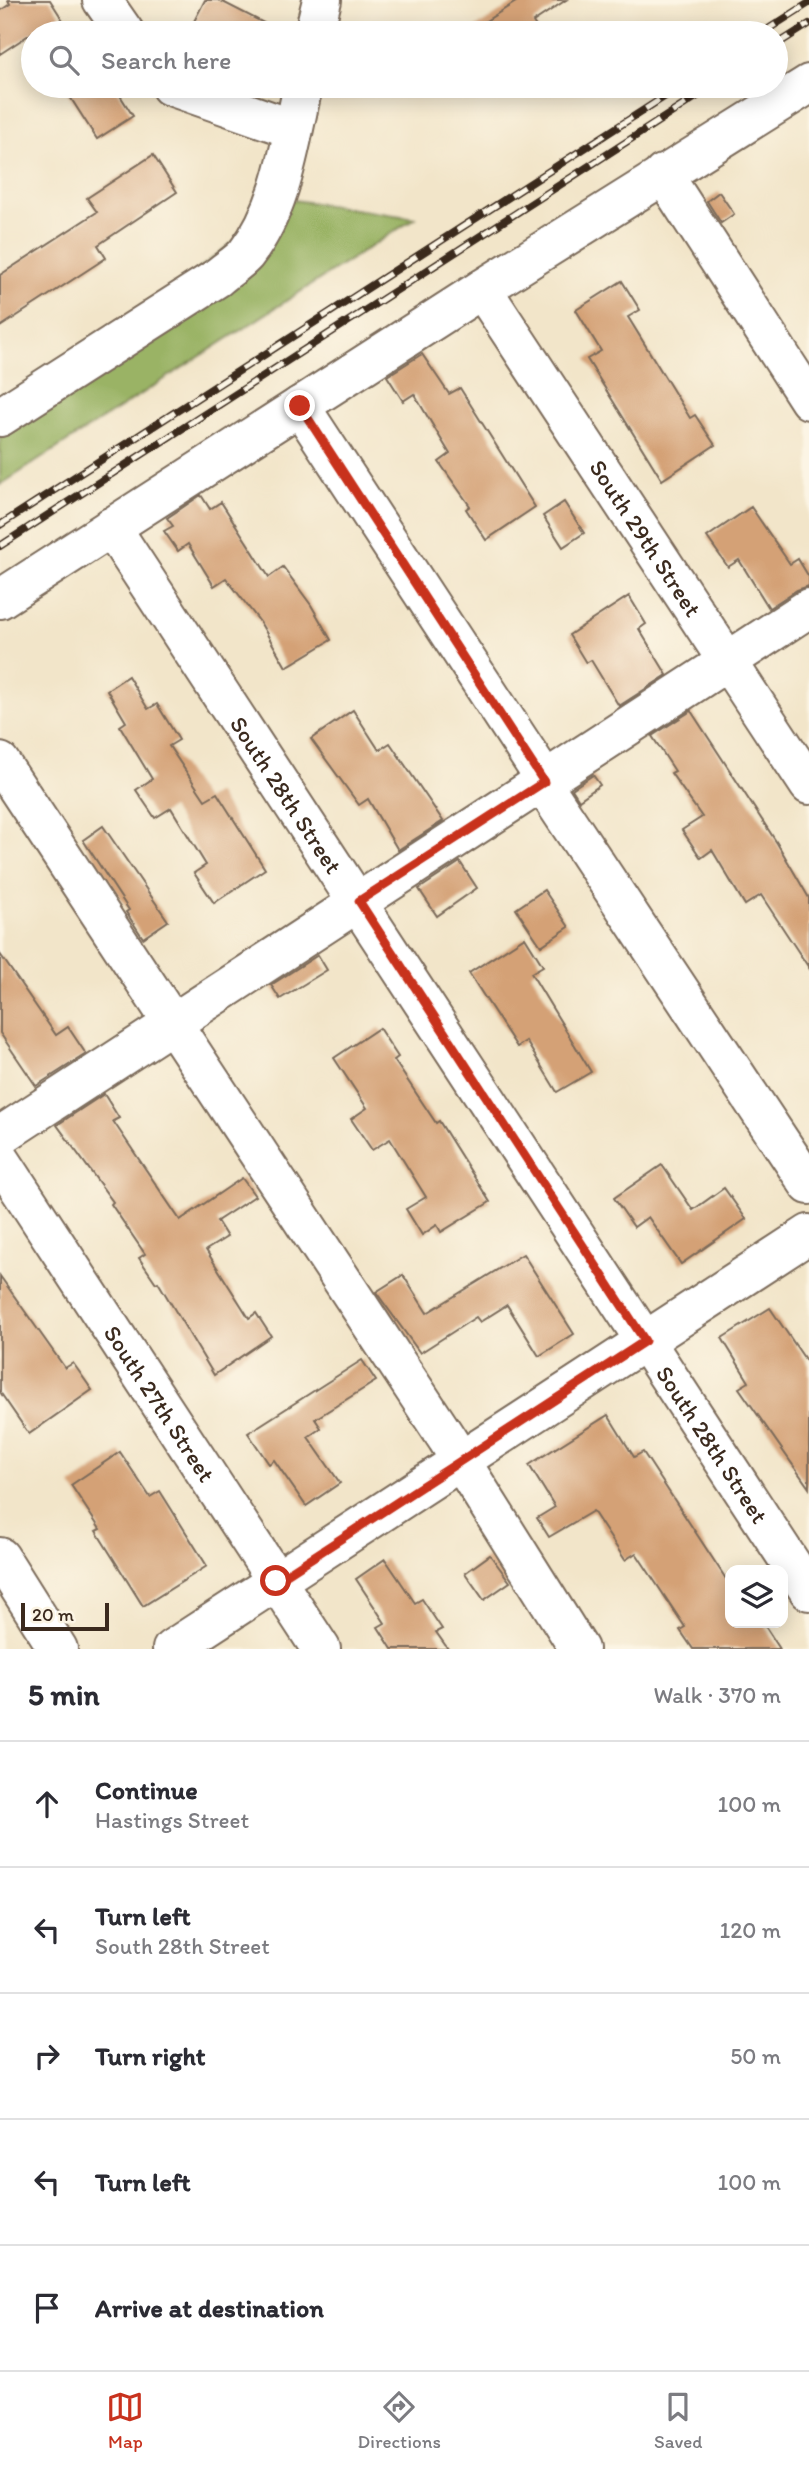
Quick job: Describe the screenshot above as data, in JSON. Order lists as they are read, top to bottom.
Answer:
{
  "streets": {
    "street": ["South 29th Street", "South 28th Street", "South 27th Street"]
  },
  "scale_bar": "20 m",
  "page": {
    "search": "Search here",
    "scale": "20 m",
    "heading": ["5 min", "Walk · 370 m"],
    "list": [
      ["Continue", "Hastings Street", "100 m"],
      ["Turn left", "South 28th Street", "120 m"],
      ["Turn right", "50 m"],
      ["Turn left", "100 m"],
      "Arrive at destination"
    ],
    "nav": ["Map", "Directions", "Saved"]
  }
}
